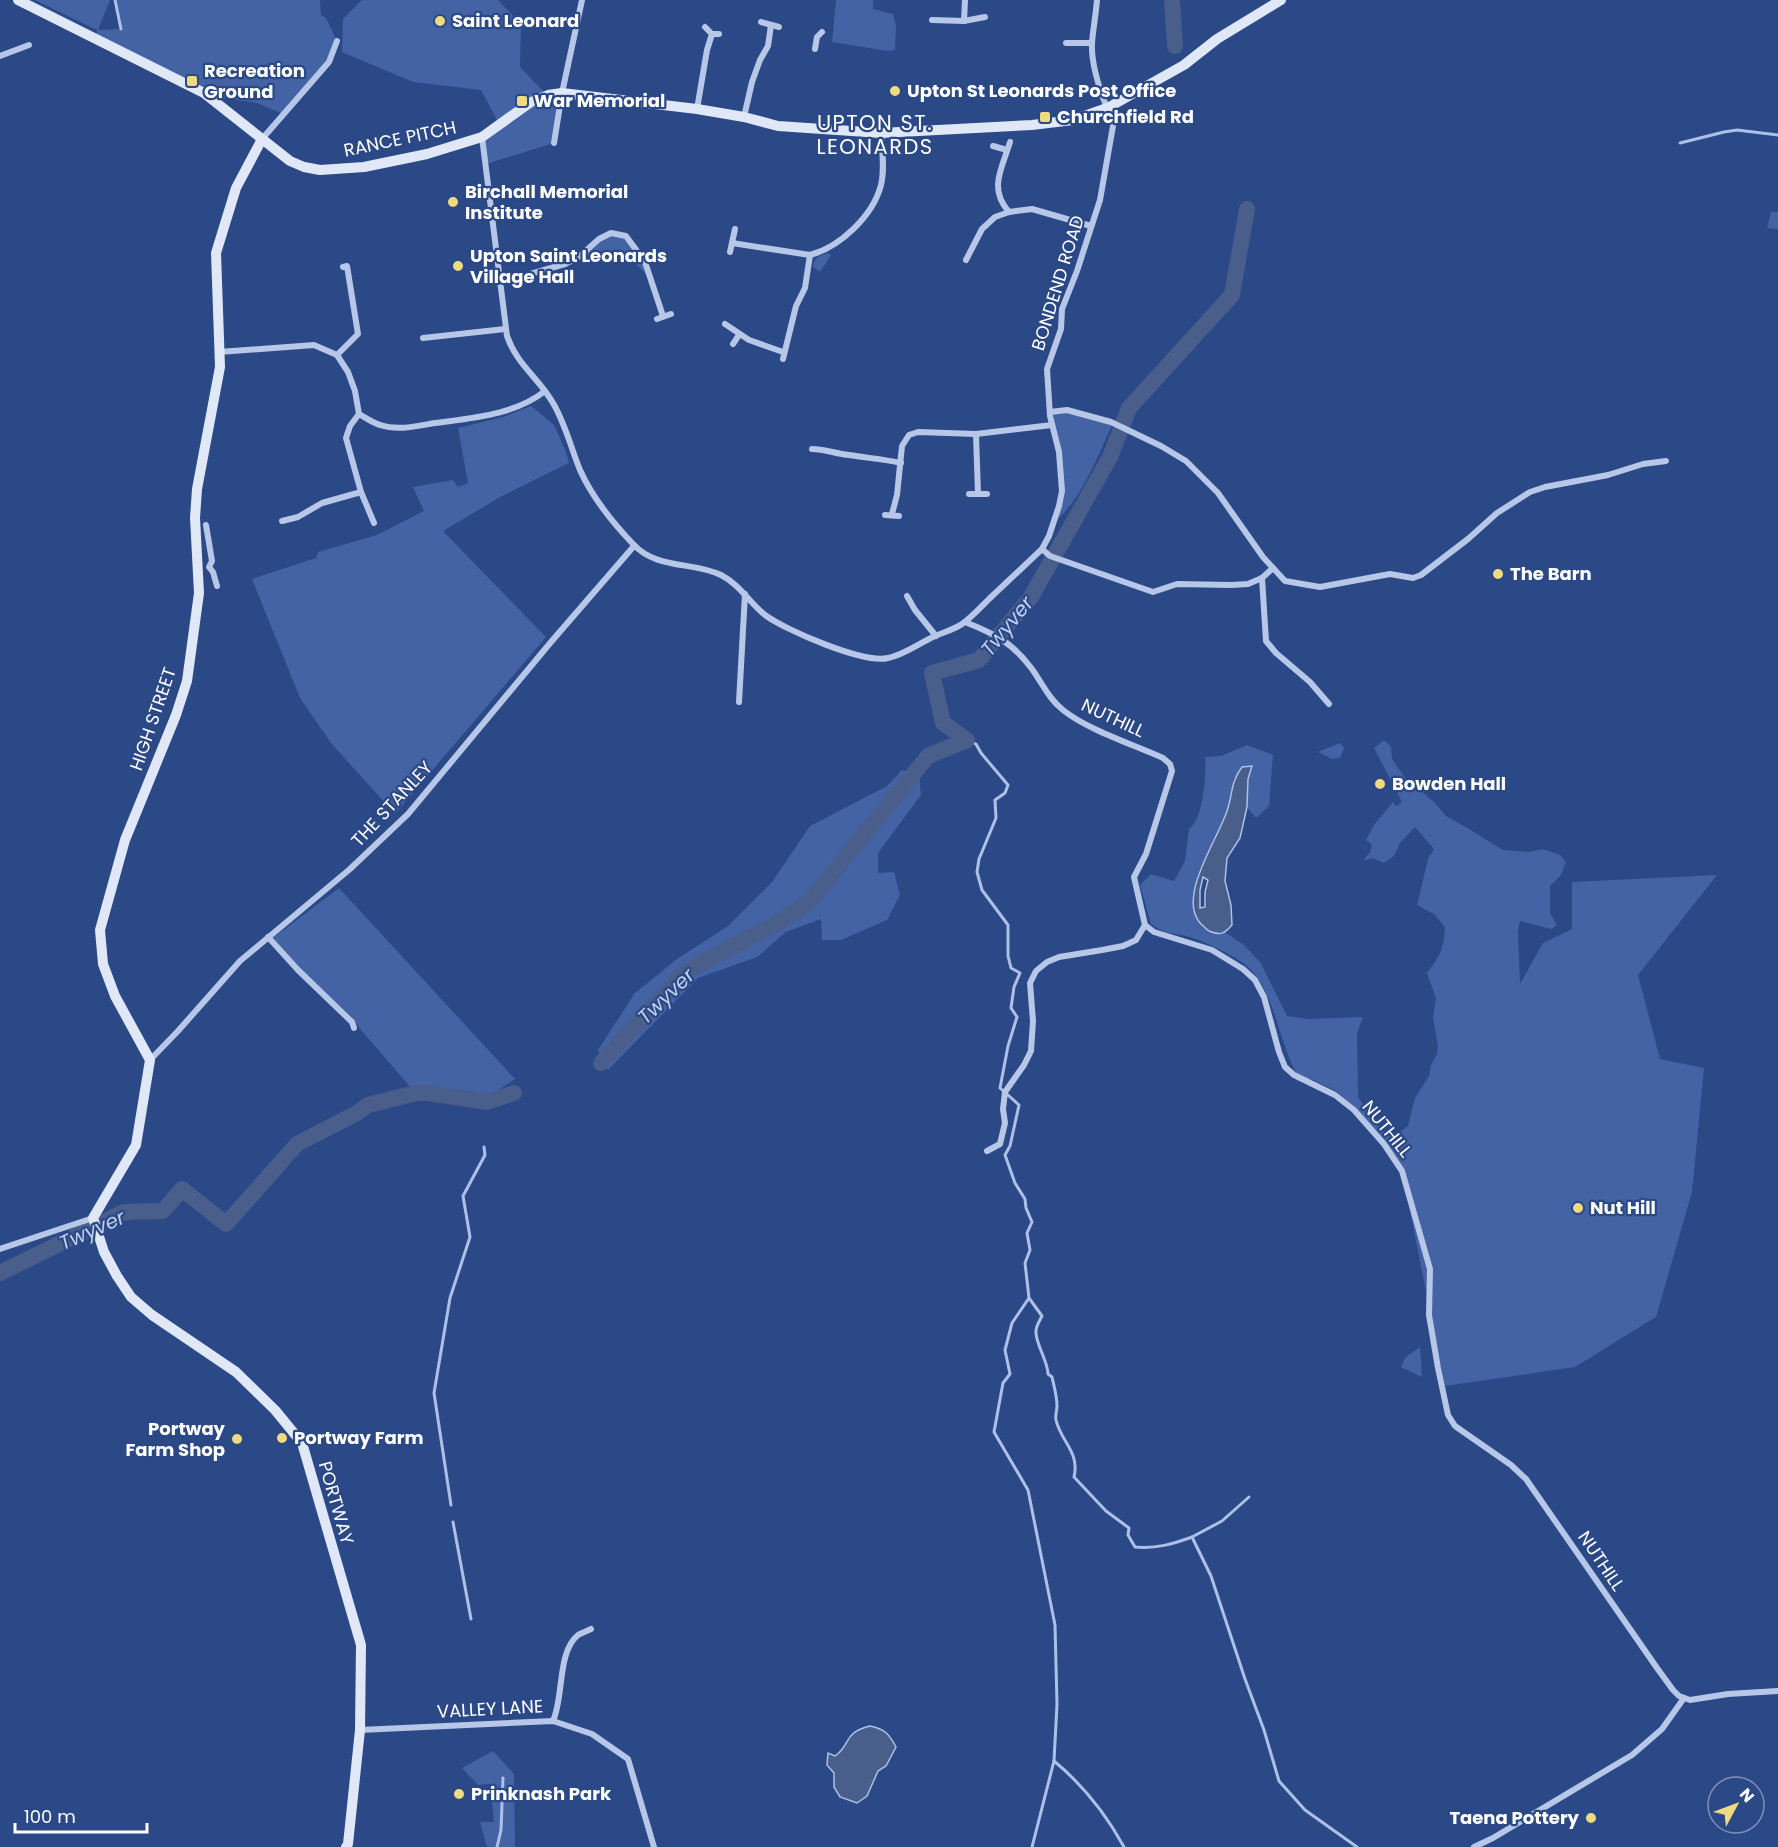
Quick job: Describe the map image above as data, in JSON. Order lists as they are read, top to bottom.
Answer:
{
  "streets": {
    "street": [
      "RANCE PITCH",
      "BONDEND ROAD",
      "NUTHILL",
      "HIGH STREET",
      "THE STANLEY",
      "PORTWAY",
      "VALLEY LANE"
    ]
  },
  "crossings": [
    ["RANCE PITCH", "BONDEND ROAD"],
    ["RANCE PITCH", "HIGH STREET"],
    ["BONDEND ROAD", "NUTHILL"],
    ["BONDEND ROAD", "THE STANLEY"],
    ["HIGH STREET", "THE STANLEY"],
    ["PORTWAY", "VALLEY LANE"]
  ],
  "districts": ["UPTON ST. LEONARDS"],
  "water": ["Twyver"],
  "places": {
    "other": [
      "Saint Leonard",
      "Upton St Leonards Post Office",
      "Birchall Memorial Institute",
      "Upton Saint Leonards Village Hall",
      "The Barn",
      "Bowden Hall",
      "Nut Hill",
      "Portway Farm",
      "Portway Farm Shop",
      "Prinknash Park",
      "Taena Pottery"
    ],
    "transit": ["Recreation Ground", "War Memorial", "Churchfield Rd"]
  },
  "scale_bar": "100 m",
  "north": "top right"
}
